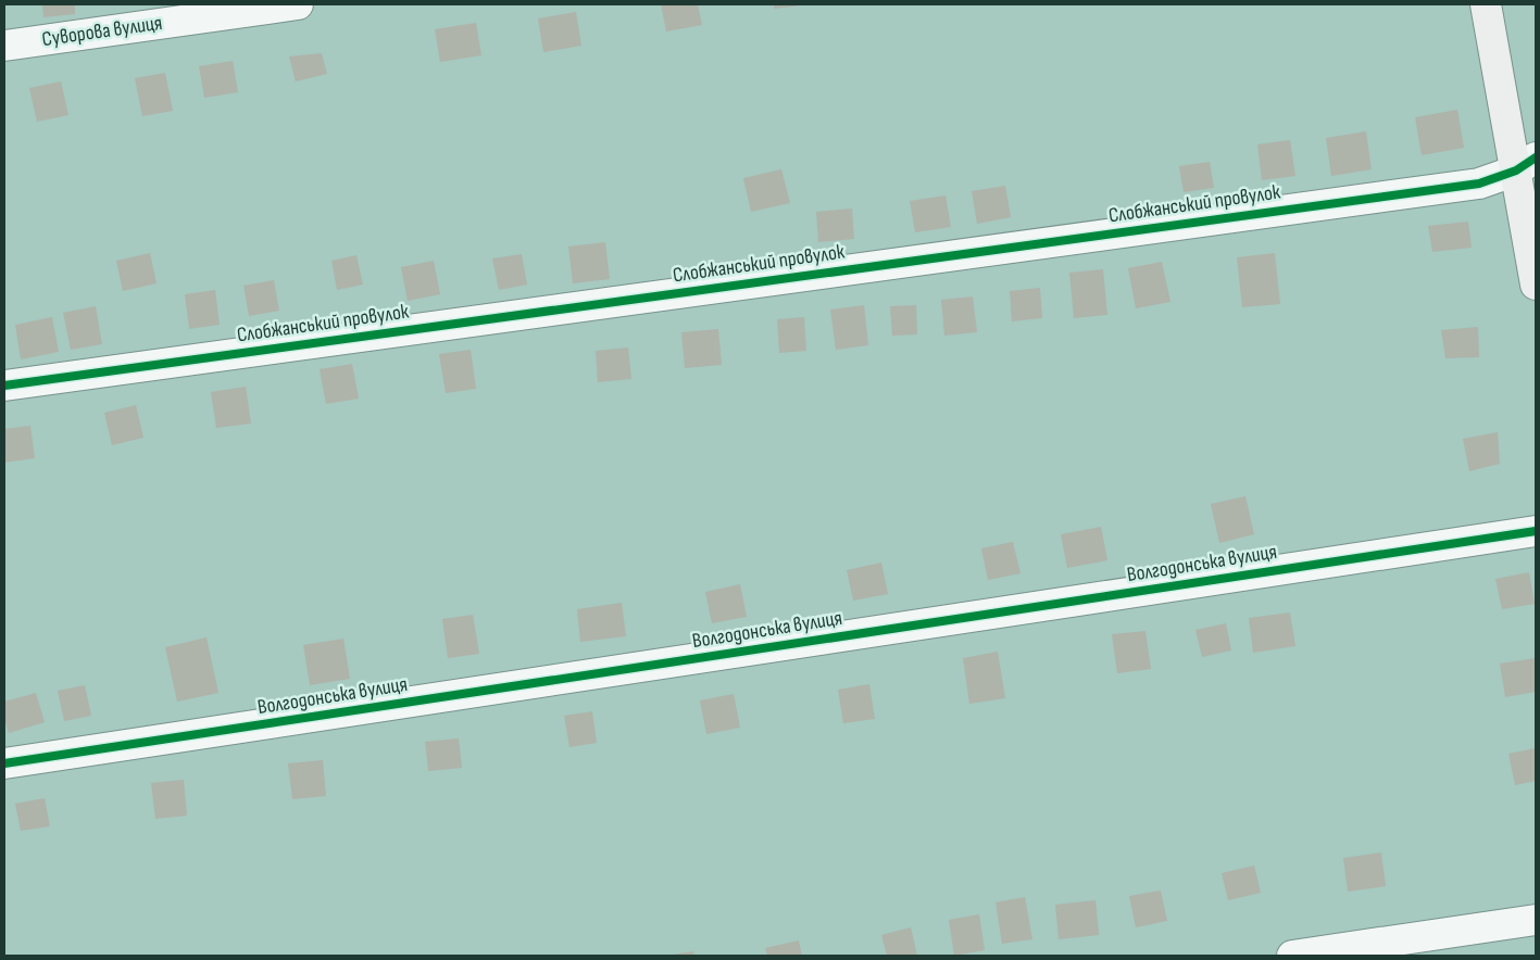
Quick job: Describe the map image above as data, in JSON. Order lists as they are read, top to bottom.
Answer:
{
  "streets": {
    "street": ["Суворова вулиця", "Слобжанський провулок", "Волгодонська вулиця"]
  }
}
